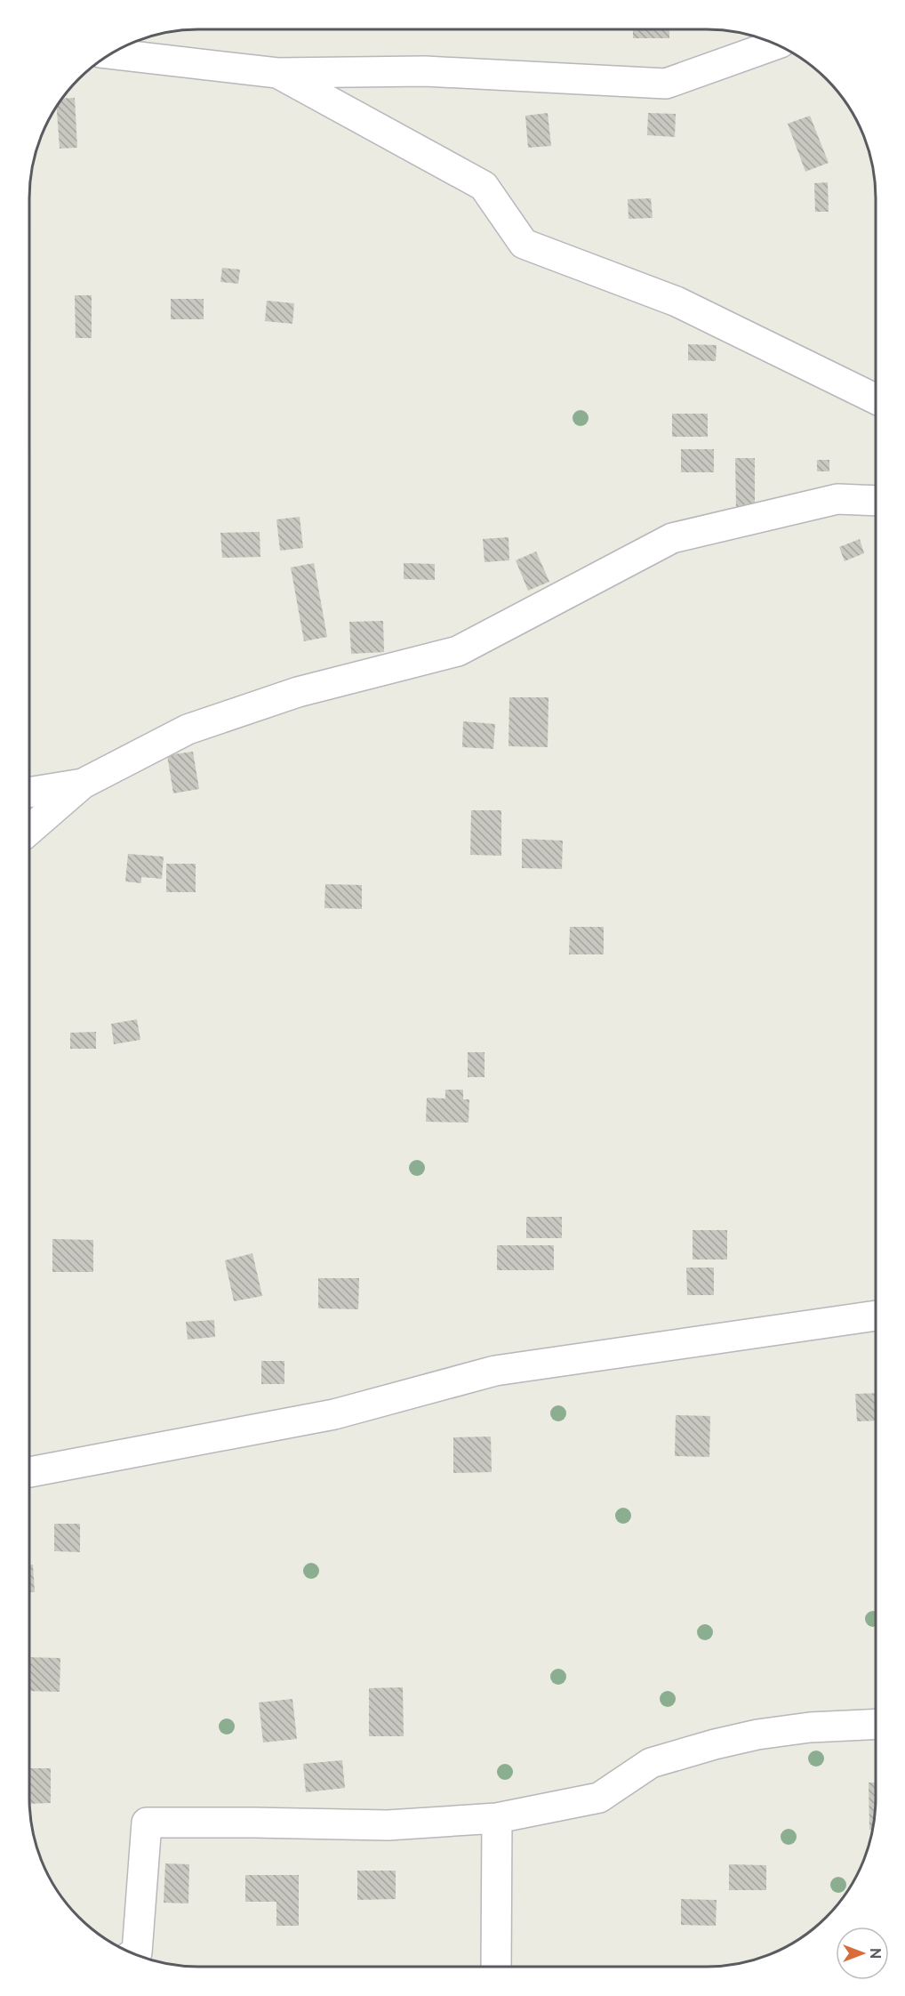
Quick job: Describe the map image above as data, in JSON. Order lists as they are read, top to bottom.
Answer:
{
  "north": "right"
}
